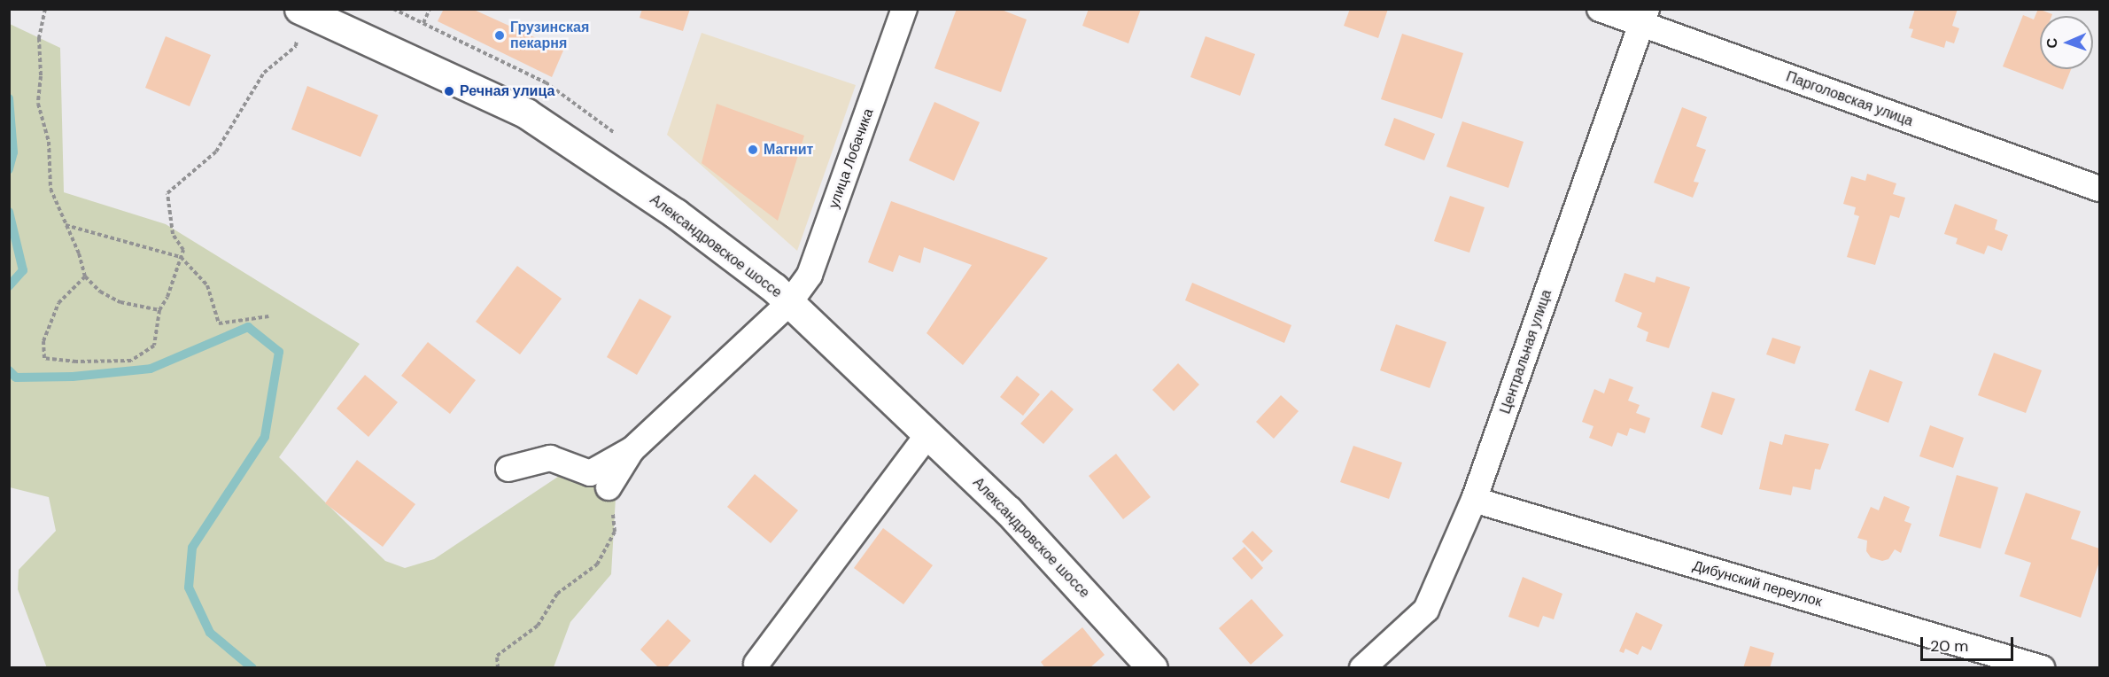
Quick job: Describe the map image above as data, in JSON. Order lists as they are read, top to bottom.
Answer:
{
  "streets": {
    "street": [
      "Парголовская улица",
      "улица Лобачика",
      "Александровское шоссе",
      "Центральная улица",
      "Дибунский переулок"
    ]
  },
  "crossings": [
    ["Парголовская улица", "Центральная улица"],
    ["улица Лобачика", "Александровское шоссе"],
    ["Центральная улица", "Дибунский переулок"]
  ],
  "places": ["Грузинская пекарня", "Речная улица", "Магнит"],
  "scale_bar": "20 m",
  "north": "left"
}
